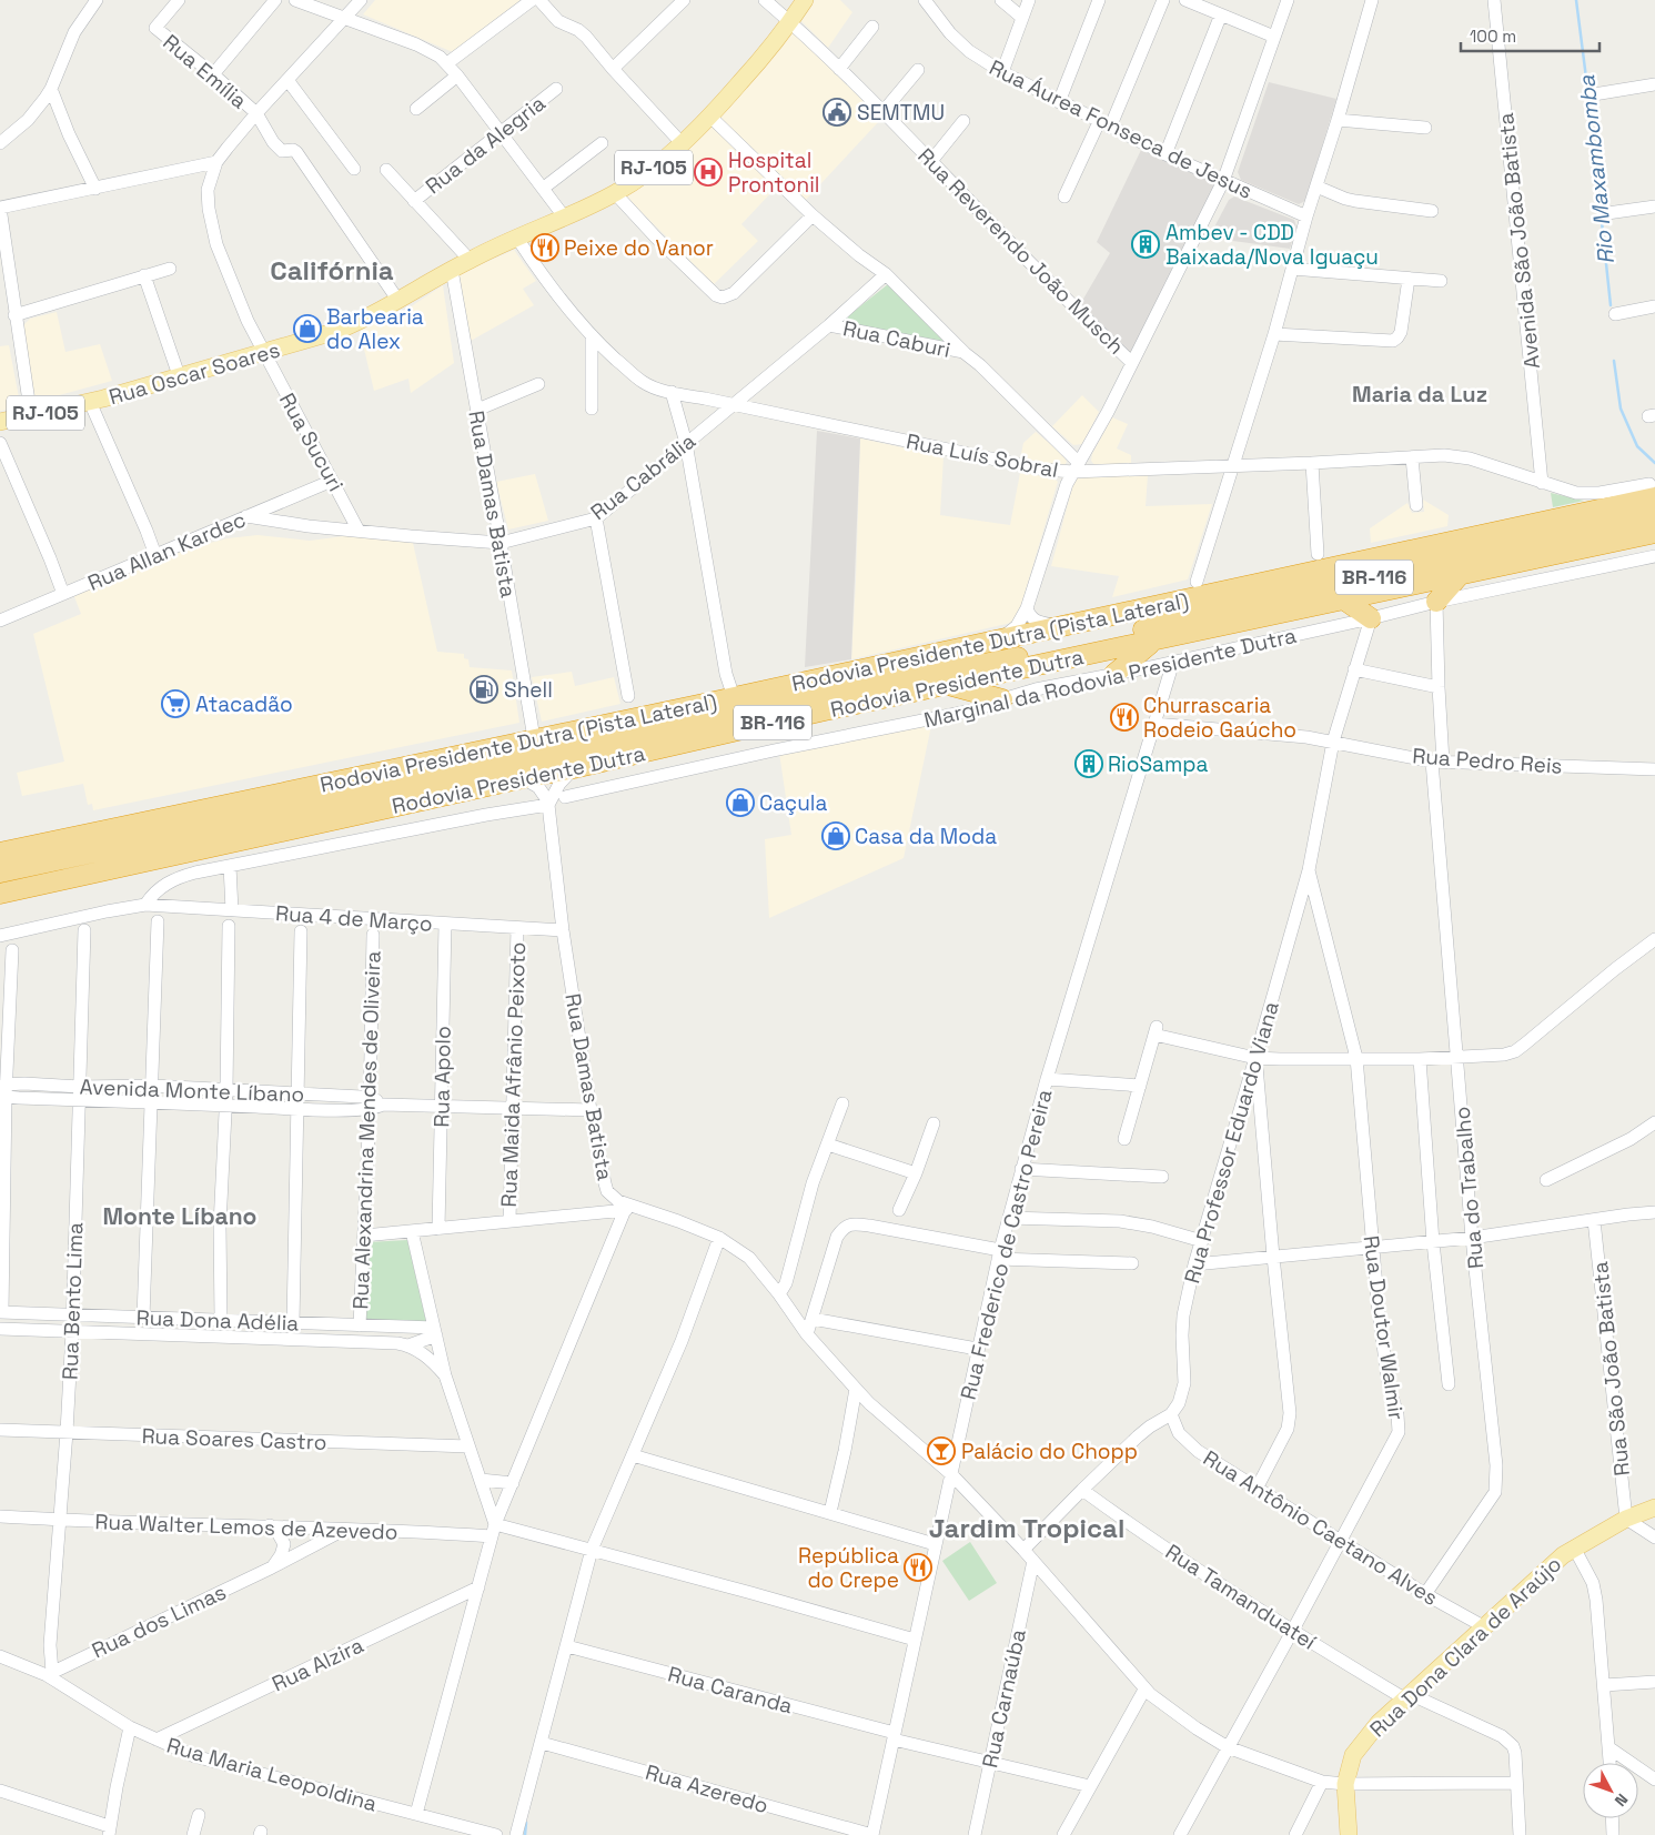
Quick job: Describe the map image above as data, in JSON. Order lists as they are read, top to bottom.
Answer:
{
  "streets": {
    "highway": ["BR-116", "Rodovia Presidente Dutra (Pista Lateral)", "Rodovia Presidente Dutra"],
    "main road": ["RJ-105", "Rua Oscar Soares", "Rua Dona Clara de Araújo"],
    "street": [
      "Rua Emília",
      "Rua Áurea Fonseca de Jesus",
      "Rua da Alegria",
      "Avenida São João Batista",
      "Rua Reverendo João Musch",
      "Rua Caburi",
      "Rua Sucuri",
      "Rua Luís Sobral",
      "Rua Cabrália",
      "Rua Damas Batista",
      "Rua Allan Kardec",
      "Marginal da Rodovia Presidente Dutra",
      "Rua Pedro Reis",
      "Rua 4 de Março",
      "Rua Maida Afrânio Peixoto",
      "Rua Apolo",
      "Avenida Monte Líbano",
      "Rua Alexandrina Mendes de Oliveira",
      "Rua Professor Eduardo Viana",
      "Rua do Trabalho",
      "Rua Frederico de Castro Pereira",
      "Rua Bento Lima",
      "Rua Dona Adélia",
      "Rua Doutor Walmir",
      "Rua São João Batista",
      "Rua Soares Castro",
      "Rua Walter Lemos de Azevedo",
      "Rua Antônio Caetano Alves",
      "Rua Tamanduateí",
      "Rua dos Limas",
      "Rua Alzira",
      "Rua Caranda",
      "Rua Carnaúba",
      "Rua Maria Leopoldina",
      "Rua Azeredo"
    ]
  },
  "crossings": [
    ["Rua Emília", "Rua Oscar Soares"],
    ["Avenida São João Batista", "Rua Luís Sobral"],
    ["Rua Reverendo João Musch", "Rua Oscar Soares"],
    ["Rua Caburi", "Rua Cabrália"],
    ["Rua Oscar Soares", "Rua Sucuri"],
    ["Rua Oscar Soares", "Rua Luís Sobral"],
    ["Rua Oscar Soares", "Rua Damas Batista"],
    ["Rua Sucuri", "Rua Cabrália"],
    ["Rua Sucuri", "Rua Allan Kardec"],
    ["Rua Luís Sobral", "Rua Cabrália"],
    ["Rua Luís Sobral", "Rodovia Presidente Dutra (Pista Lateral)"],
    ["Rua Cabrália", "Rua Damas Batista"],
    ["Rua Cabrália", "Rua Allan Kardec"],
    ["Rua Damas Batista", "Rodovia Presidente Dutra (Pista Lateral)"],
    ["Rua Damas Batista", "Rua 4 de Março"],
    ["Rua Damas Batista", "Avenida Monte Líbano"],
    ["Rua Damas Batista", "Rua Frederico de Castro Pereira"],
    ["Rua Damas Batista", "Rua Doutor Walmir"],
    ["Rua Damas Batista", "Rua Carnaúba"],
    ["Marginal da Rodovia Presidente Dutra", "Rua do Trabalho"],
    ["Marginal da Rodovia Presidente Dutra", "Rua Frederico de Castro Pereira"],
    ["Rua Pedro Reis", "Rua do Trabalho"],
    ["Rua Pedro Reis", "Rua Frederico de Castro Pereira"],
    ["Rua 4 de Março", "Rua Maida Afrânio Peixoto"],
    ["Rua 4 de Março", "Rua Apolo"],
    ["Rua Maida Afrânio Peixoto", "Avenida Monte Líbano"],
    ["Rua Apolo", "Avenida Monte Líbano"],
    ["Avenida Monte Líbano", "Rua Alexandrina Mendes de Oliveira"],
    ["Avenida Monte Líbano", "Rua Bento Lima"],
    ["Rua Alexandrina Mendes de Oliveira", "Rua Dona Adélia"],
    ["Rua Professor Eduardo Viana", "Rua Doutor Walmir"],
    ["Rua Professor Eduardo Viana", "Rua Antônio Caetano Alves"],
    ["Rua do Trabalho", "Rua Antônio Caetano Alves"],
    ["Rua Frederico de Castro Pereira", "Rua Walter Lemos de Azevedo"],
    ["Rua Frederico de Castro Pereira", "Rua Caranda"],
    ["Rua Frederico de Castro Pereira", "Rua Azeredo"],
    ["Rua Bento Lima", "Rua Dona Adélia"],
    ["Rua Bento Lima", "Rua Soares Castro"],
    ["Rua Bento Lima", "Rua Walter Lemos de Azevedo"],
    ["Rua Bento Lima", "Rua dos Limas"],
    ["Rua Bento Lima", "Rua Maria Leopoldina"],
    ["Rua Doutor Walmir", "Rua Antônio Caetano Alves"],
    ["Rua Doutor Walmir", "Rua Tamanduateí"],
    ["Rua São João Batista", "Rua Dona Clara de Araújo"],
    ["Rua Walter Lemos de Azevedo", "Rua dos Limas"],
    ["Rua Antônio Caetano Alves", "Rua Dona Clara de Araújo"],
    ["Rua Tamanduateí", "Rua Dona Clara de Araújo"],
    ["Rua dos Limas", "Rua Maria Leopoldina"],
    ["Rua Alzira", "Rua Maria Leopoldina"],
    ["Rua Caranda", "Rua Carnaúba"]
  ],
  "districts": [
    "Califórnia",
    "Maria da Luz",
    "Monte Líbano",
    "Jardim Tropical"
  ],
  "water": ["Rio Maxambomba"],
  "places": {
    "public building": ["SEMTMU"],
    "hospital": ["Hospital Prontonil"],
    "building": ["Ambev - CDD Baixada/Nova Iguaçu", "RioSampa"],
    "restaurant": ["Peixe do Vanor", "Churrascaria Rodeio Gaúcho", "República do Crepe"],
    "shop": ["Barbearia do Alex", "Caçula", "Casa da Moda"],
    "fuel station": ["Shell"],
    "supermarket": ["Atacadão"],
    "bar": ["Palácio do Chopp"]
  },
  "scale_bar": "100 m",
  "north": "bottom right"
}
